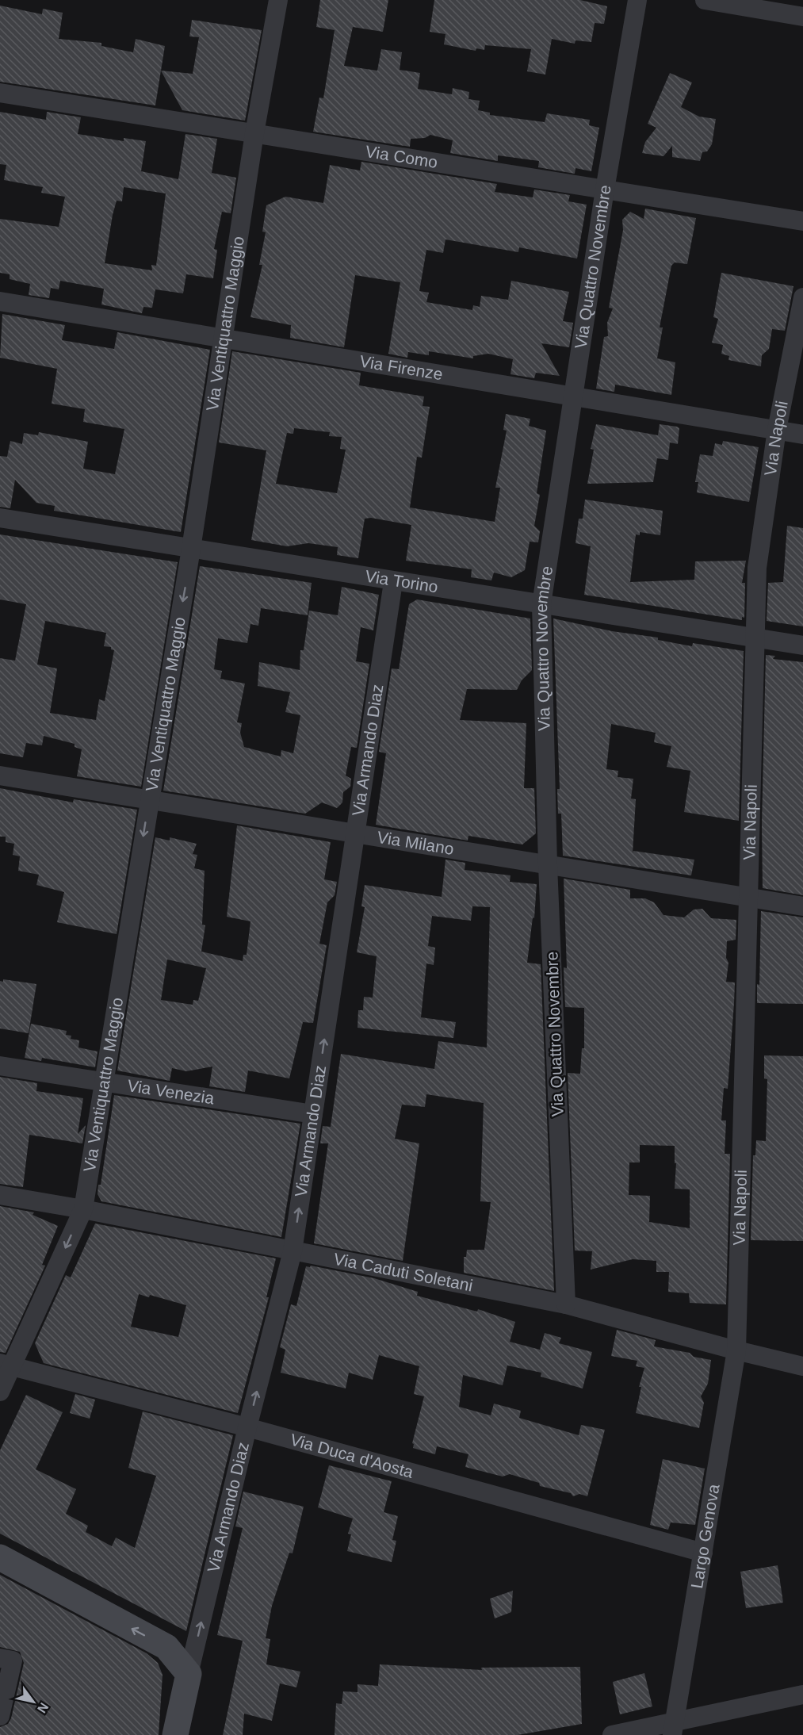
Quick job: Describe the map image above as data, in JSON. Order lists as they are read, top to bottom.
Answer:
{
  "streets": {
    "street": [
      "Via Como",
      "Via Quattro Novembre",
      "Via Ventiquattro Maggio",
      "Via Firenze",
      "Via Napoli",
      "Via Torino",
      "Via Armando Diaz",
      "Via Milano",
      "Via Venezia",
      "Via Caduti Soletani",
      "Via Duca d'Aosta",
      "Largo Genova"
    ]
  },
  "crossings": [
    ["Via Como", "Via Quattro Novembre"],
    ["Via Como", "Via Ventiquattro Maggio"],
    ["Via Quattro Novembre", "Via Firenze"],
    ["Via Quattro Novembre", "Via Torino"],
    ["Via Quattro Novembre", "Via Milano"],
    ["Via Quattro Novembre", "Via Caduti Soletani"],
    ["Via Ventiquattro Maggio", "Via Firenze"],
    ["Via Ventiquattro Maggio", "Via Torino"],
    ["Via Ventiquattro Maggio", "Via Milano"],
    ["Via Ventiquattro Maggio", "Via Venezia"],
    ["Via Ventiquattro Maggio", "Via Caduti Soletani"],
    ["Via Ventiquattro Maggio", "Via Duca d'Aosta"],
    ["Via Firenze", "Via Napoli"],
    ["Via Napoli", "Via Torino"],
    ["Via Napoli", "Via Milano"],
    ["Via Napoli", "Via Caduti Soletani"],
    ["Via Napoli", "Largo Genova"],
    ["Via Torino", "Via Armando Diaz"],
    ["Via Armando Diaz", "Via Milano"],
    ["Via Armando Diaz", "Via Venezia"],
    ["Via Armando Diaz", "Via Caduti Soletani"],
    ["Via Armando Diaz", "Via Duca d'Aosta"],
    ["Via Caduti Soletani", "Largo Genova"],
    ["Via Duca d'Aosta", "Largo Genova"]
  ],
  "one_way": ["Via Ventiquattro Maggio", "Via Armando Diaz"],
  "north": "bottom right"
}
